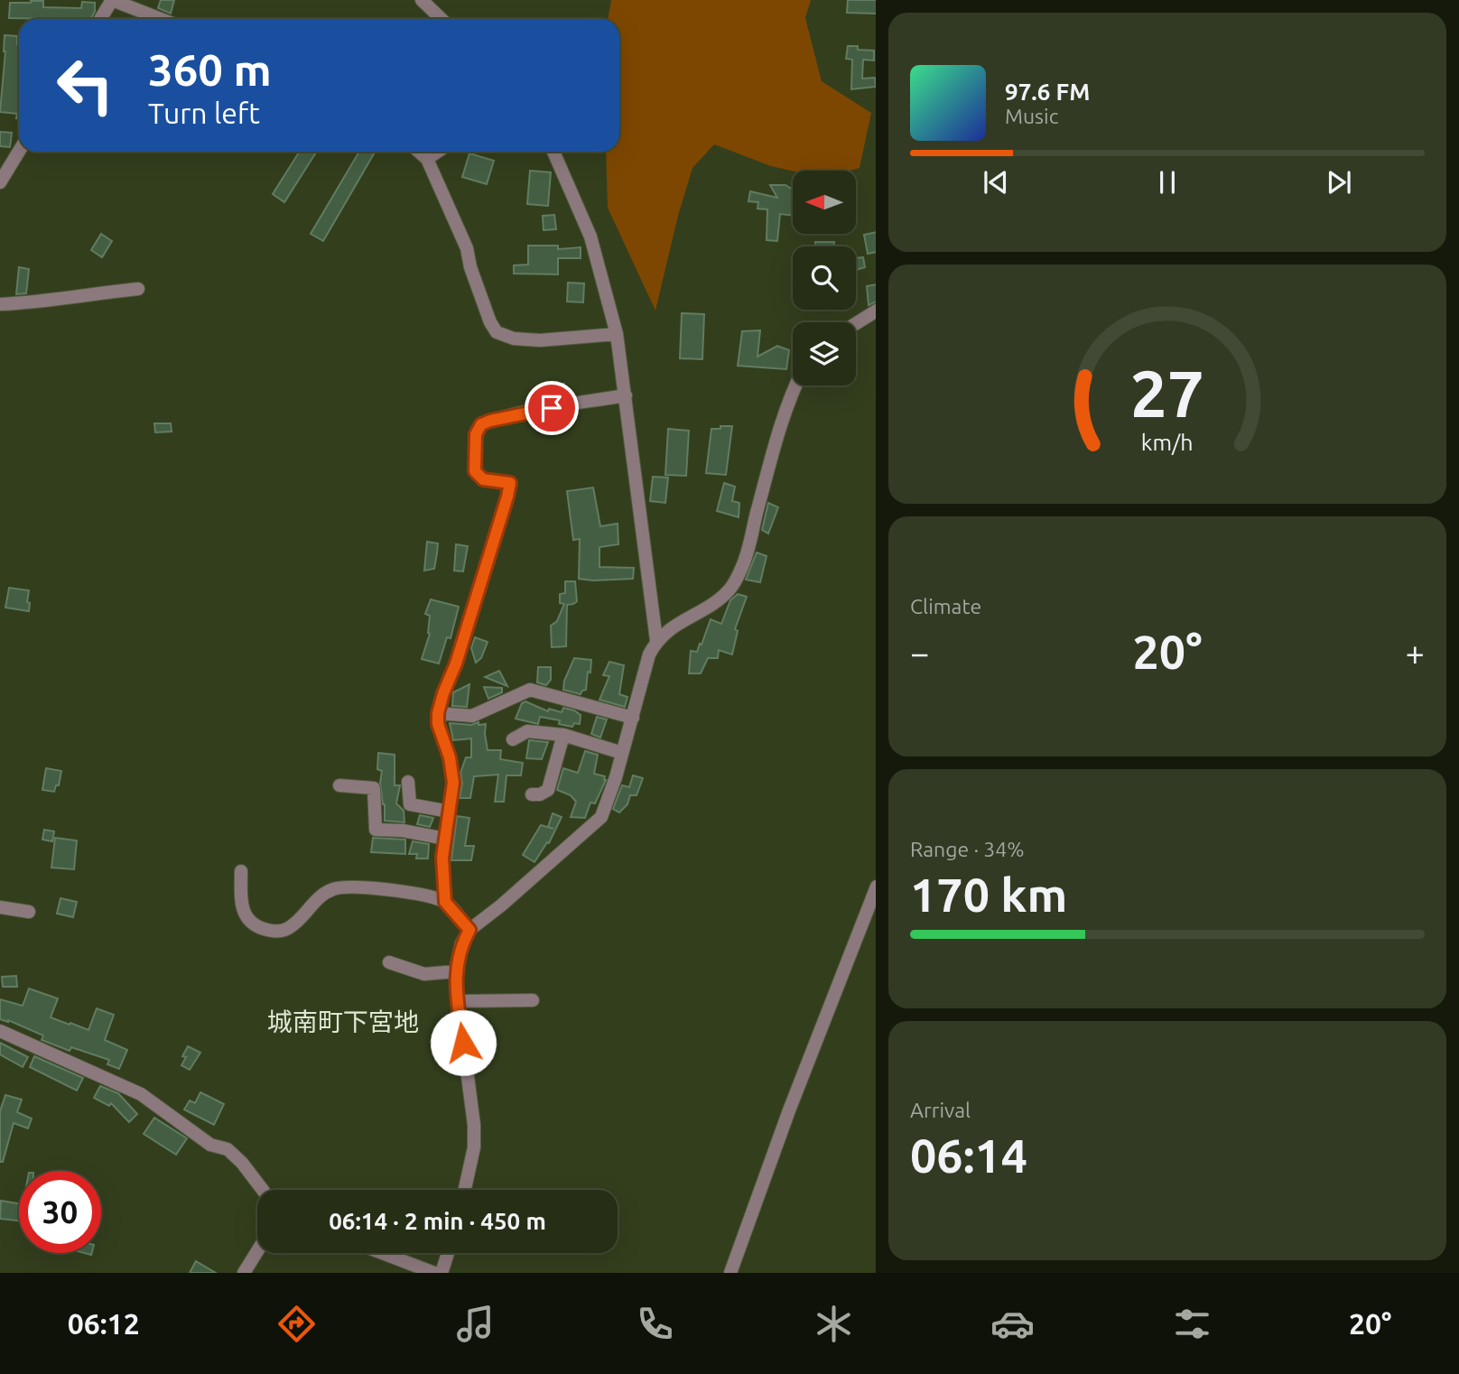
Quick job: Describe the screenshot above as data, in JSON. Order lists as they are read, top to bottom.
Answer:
{
  "districts": ["城南町下宮地"],
  "north": "left",
  "page": {
    "turn": ["360 m", "Turn left"],
    "song": ["97.6 FM", "Music"],
    "tile": [
      "Climate",
      ["Range · 34%", "170 km"],
      ["Arrival", "06:14"]
    ],
    "heat": ["−", "20°", "+"],
    "limit": "30",
    "trip": "06:14 · 2 min · 450 m",
    "tabs": ["06:12", "20°"],
    "gauge": ["27", "km/h"]
  }
}
